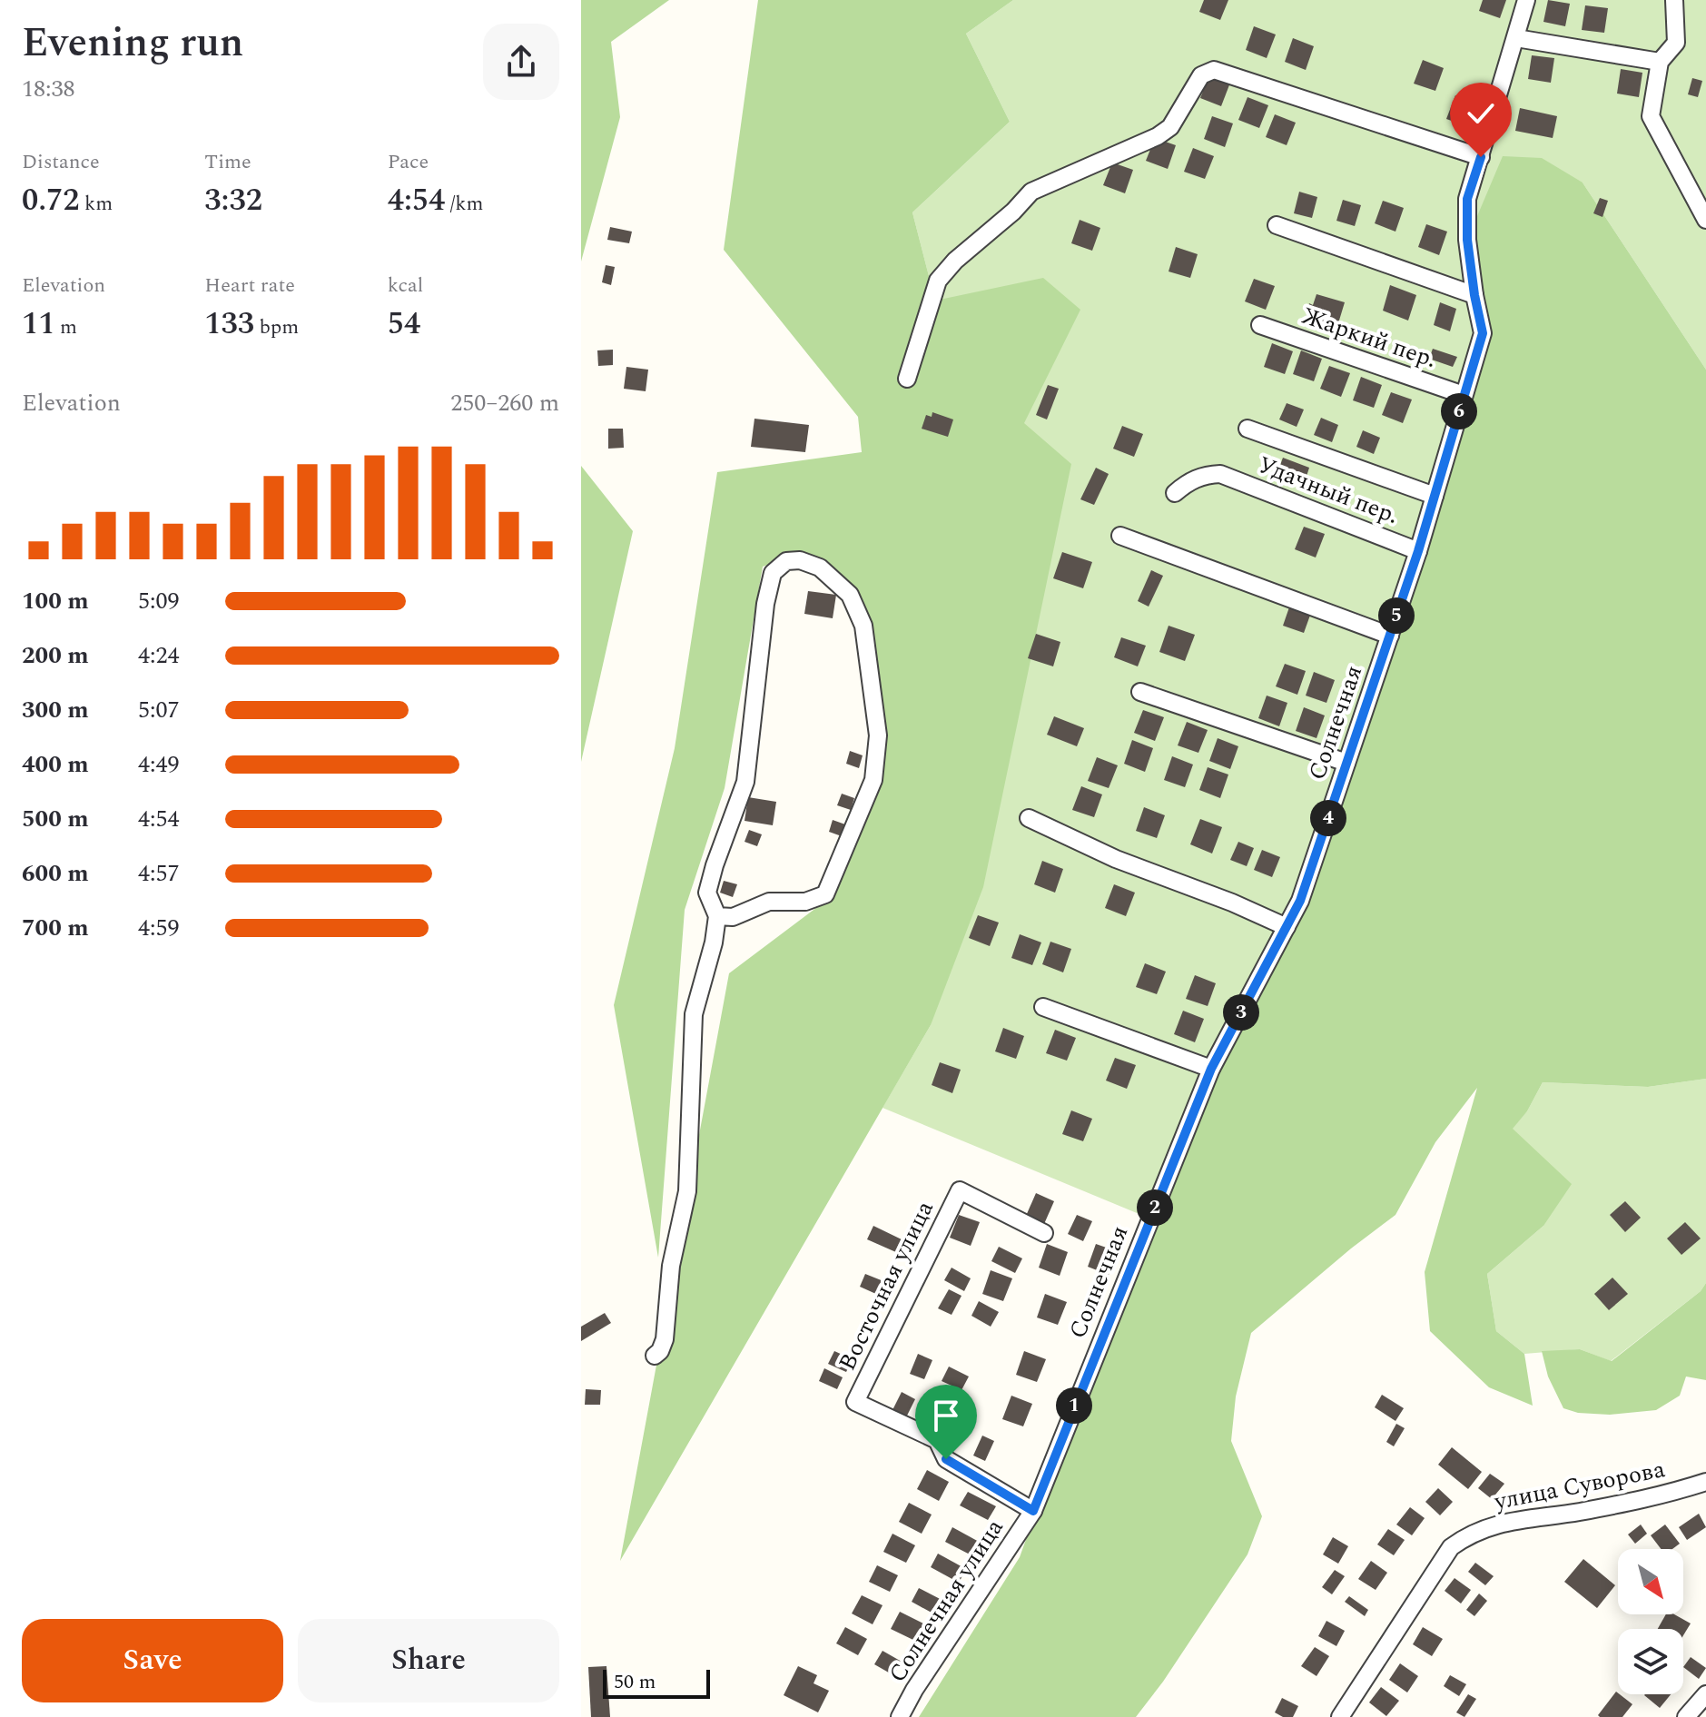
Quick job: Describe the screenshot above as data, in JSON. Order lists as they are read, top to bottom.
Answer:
{
  "streets": {
    "street": [
      "Жаркий пер.",
      "Удачный пер.",
      "Солнечная",
      "Восточная улица",
      "улица Суворова",
      "Солнечная улица"
    ]
  },
  "crossings": [
    ["Жаркий пер.", "Солнечная"],
    ["Удачный пер.", "Солнечная"],
    ["Солнечная", "Восточная улица"],
    ["Солнечная", "Солнечная улица"],
    ["Восточная улица", "Солнечная улица"]
  ],
  "scale_bar": "50 m",
  "north": "bottom right",
  "page": {
    "heading": ["Evening run", "18:38"],
    "stats": [
      ["Distance", "0.72 km"],
      ["Time", "3:32"],
      ["Pace", "4:54 /km"],
      ["Elevation", "11 m"],
      ["Heart rate", "133 bpm"],
      ["kcal", "54"]
    ],
    "chart": ["Elevation", "250–260 m"],
    "pins": [
      "6",
      "5",
      "4",
      "3",
      "2",
      "1"
    ],
    "list": [
      {
        "name": "100 m",
        "note": "5:09"
      },
      {
        "name": "200 m",
        "note": "4:24"
      },
      {
        "name": "300 m",
        "note": "5:07"
      },
      {
        "name": "400 m",
        "note": "4:49"
      },
      {
        "name": "500 m",
        "note": "4:54"
      },
      {
        "name": "600 m",
        "note": "4:57"
      },
      {
        "name": "700 m",
        "note": "4:59"
      }
    ],
    "buttons": ["Save", "Share"],
    "scale": "50 m"
  }
}
